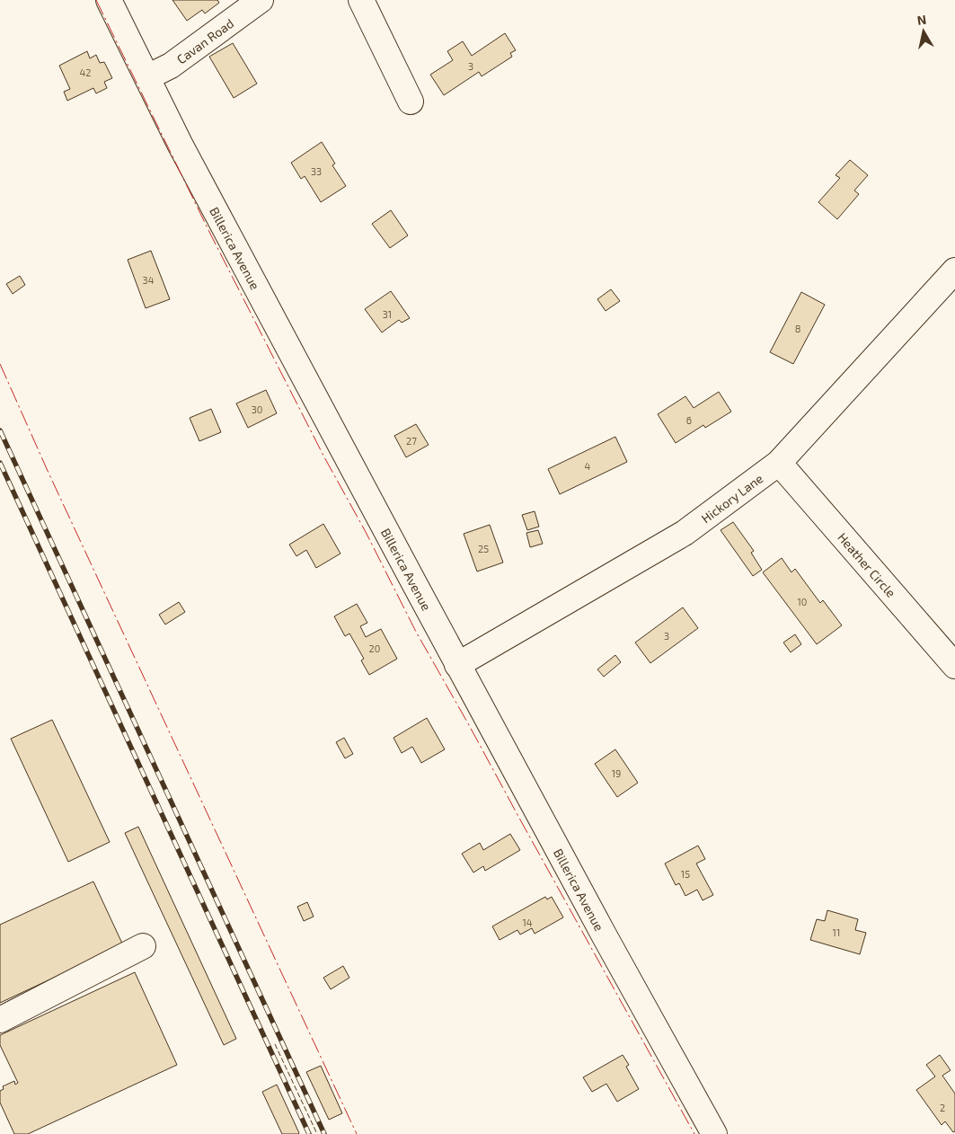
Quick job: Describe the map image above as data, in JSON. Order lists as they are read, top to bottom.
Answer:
{
  "streets": {
    "main road": [
      "Cavan Road",
      "Billerica Avenue",
      "Hickory Lane",
      "Heather Circle"
    ]
  },
  "crossings": [
    ["Cavan Road", "Billerica Avenue"],
    ["Billerica Avenue", "Hickory Lane"],
    ["Hickory Lane", "Heather Circle"]
  ],
  "house_numbers": [
    "3",
    "42",
    "33",
    "34",
    "31",
    "8",
    "30",
    "6",
    "27",
    "4",
    "25",
    "10",
    "3",
    "20",
    "19",
    "15",
    "14",
    "11",
    "2"
  ],
  "north": "top"
}
